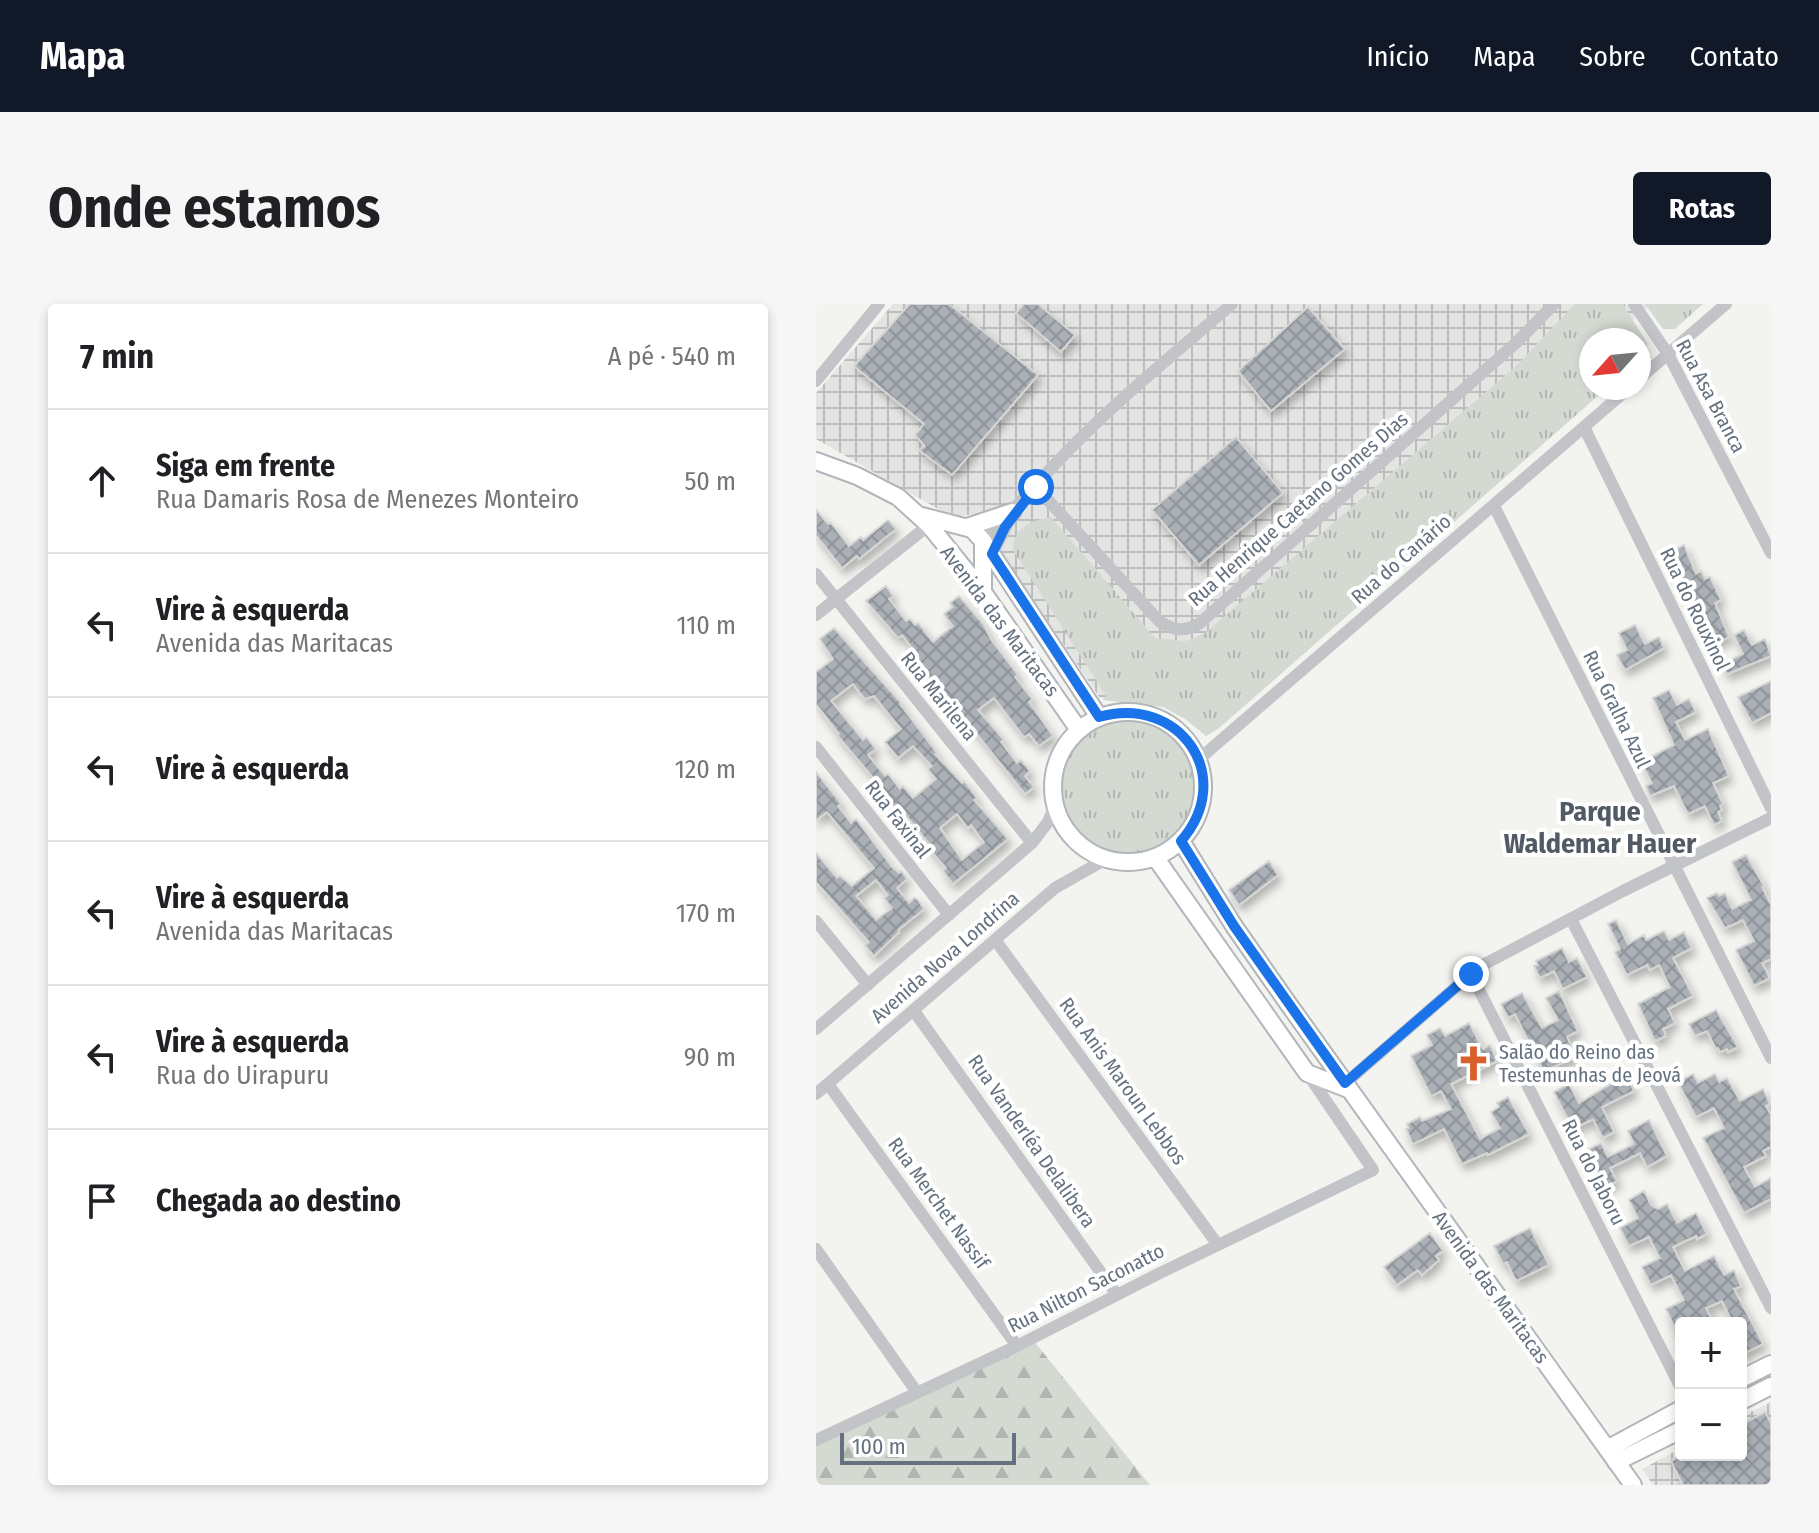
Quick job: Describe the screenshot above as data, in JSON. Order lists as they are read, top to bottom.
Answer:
{
  "streets": {
    "street": [
      "Rua Asa Branca",
      "Rua Henrique Caetano Gomes Dias",
      "Rua do Canário",
      "Rua do Rouxinol",
      "Avenida das Maritacas",
      "Rua Marilena",
      "Rua Gralha Azul",
      "Rua Faxinal",
      "Avenida Nova Londrina",
      "Rua Anis Maroun Lebbos",
      "Rua Vanderléa Delalibera",
      "Rua do Jaboru",
      "Rua Merchet Nassif",
      "Rua Nilton Saconatto"
    ]
  },
  "crossings": [
    ["Rua do Canário", "Rua do Rouxinol"],
    ["Rua do Canário", "Avenida das Maritacas"],
    ["Rua do Canário", "Rua Gralha Azul"],
    ["Rua do Canário", "Avenida Nova Londrina"],
    ["Avenida das Maritacas", "Avenida Nova Londrina"],
    ["Rua Marilena", "Avenida Nova Londrina"],
    ["Rua Faxinal", "Avenida Nova Londrina"],
    ["Avenida Nova Londrina", "Rua Anis Maroun Lebbos"],
    ["Avenida Nova Londrina", "Rua Vanderléa Delalibera"],
    ["Avenida Nova Londrina", "Rua Merchet Nassif"],
    ["Rua Anis Maroun Lebbos", "Rua Nilton Saconatto"],
    ["Rua Vanderléa Delalibera", "Rua Nilton Saconatto"],
    ["Rua Merchet Nassif", "Rua Nilton Saconatto"]
  ],
  "districts": ["Parque Waldemar Hauer"],
  "places": {
    "church": ["Salão do Reino das Testemunhas de Jeová"]
  },
  "scale_bar": "100 m",
  "north": "bottom left",
  "page": {
    "header": "Mapa",
    "nav": [
      "Início",
      "Mapa",
      "Sobre",
      "Contato"
    ],
    "buttons": "Rotas",
    "title": "Onde estamos",
    "heading": ["7 min", "A pé · 540 m"],
    "list": [
      ["Siga em frente", "Rua Damaris Rosa de Menezes Monteiro", "50 m"],
      ["Vire à esquerda", "Avenida das Maritacas", "110 m"],
      ["Vire à esquerda", "120 m"],
      ["Vire à esquerda", "Avenida das Maritacas", "170 m"],
      ["Vire à esquerda", "Rua do Uirapuru", "90 m"],
      "Chegada ao destino"
    ],
    "map_buttons": ["+", "−"],
    "scale": "100 m"
  }
}
